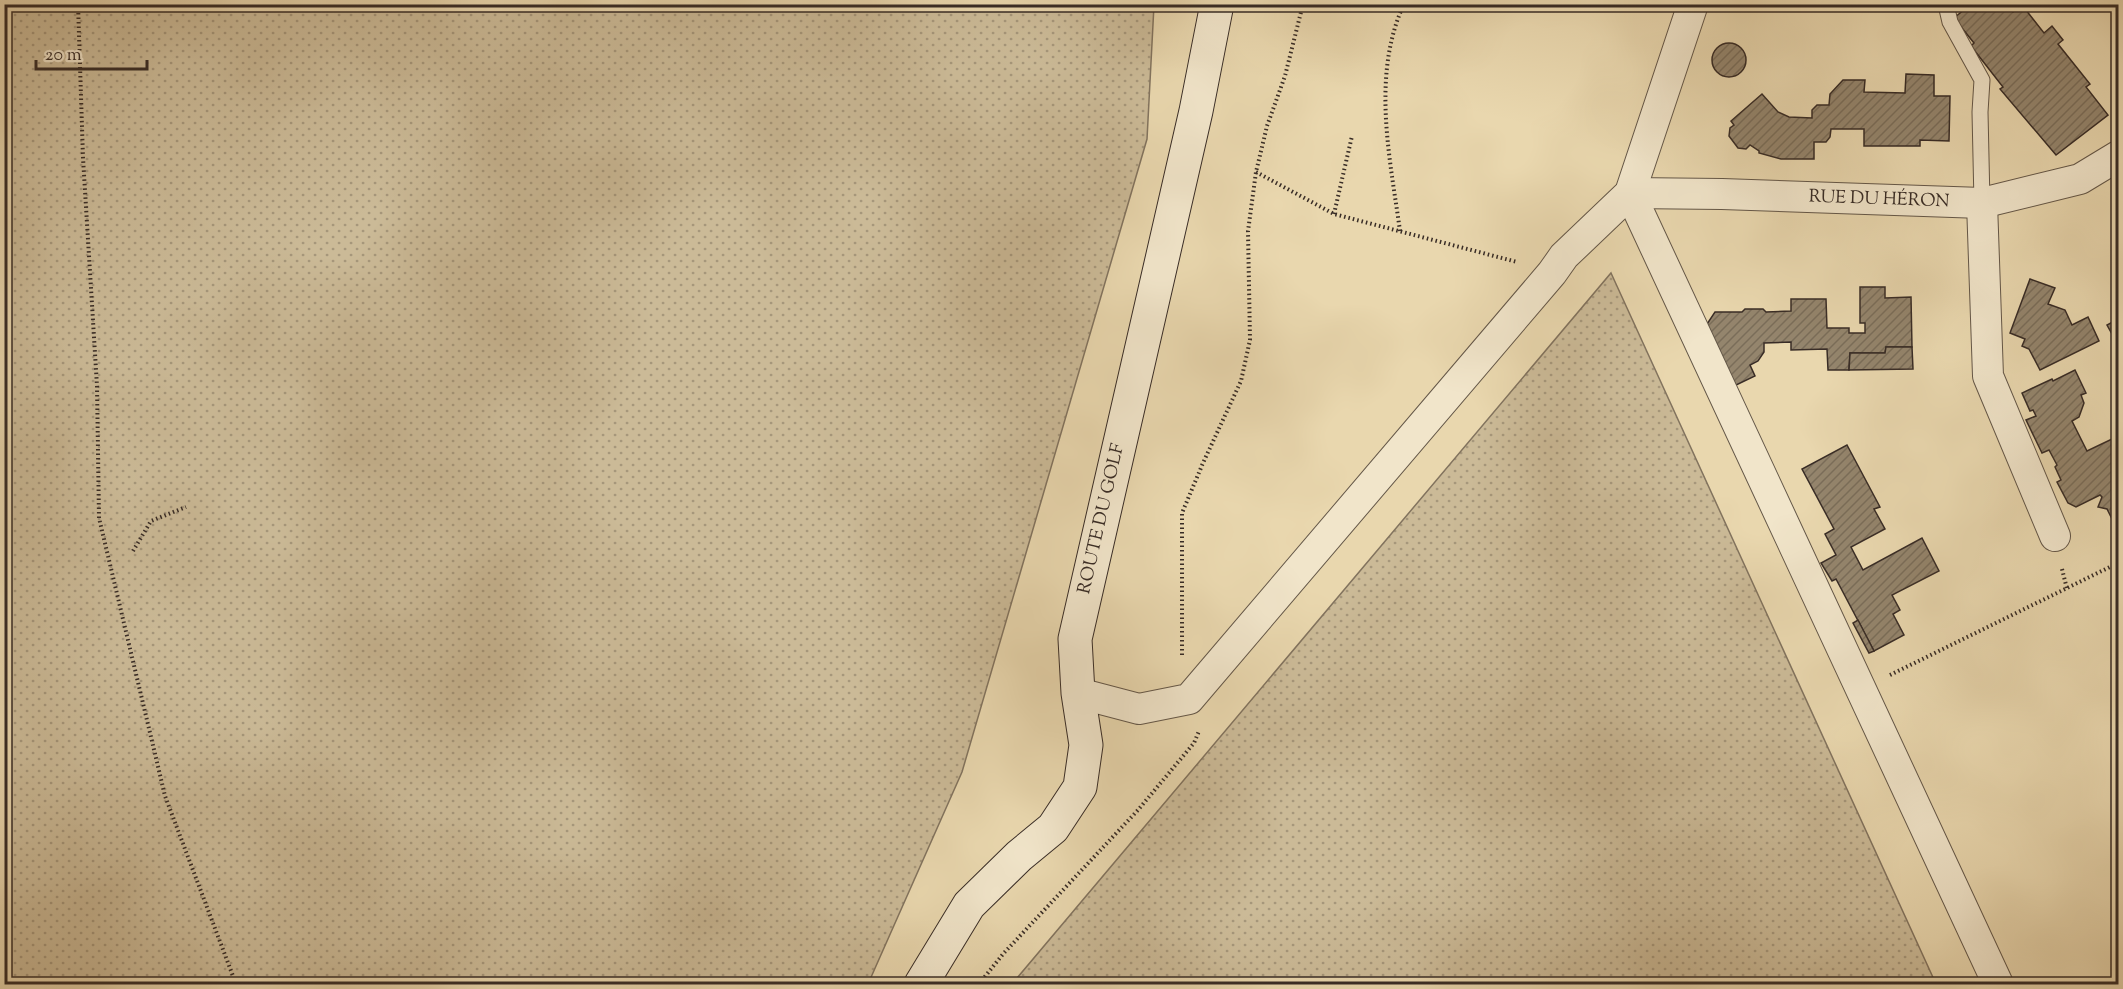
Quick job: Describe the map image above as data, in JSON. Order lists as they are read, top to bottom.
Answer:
{
  "streets": {
    "street": ["RUE DU HÉRON", "ROUTE DU GOLF"]
  },
  "scale_bar": "20 m"
}
